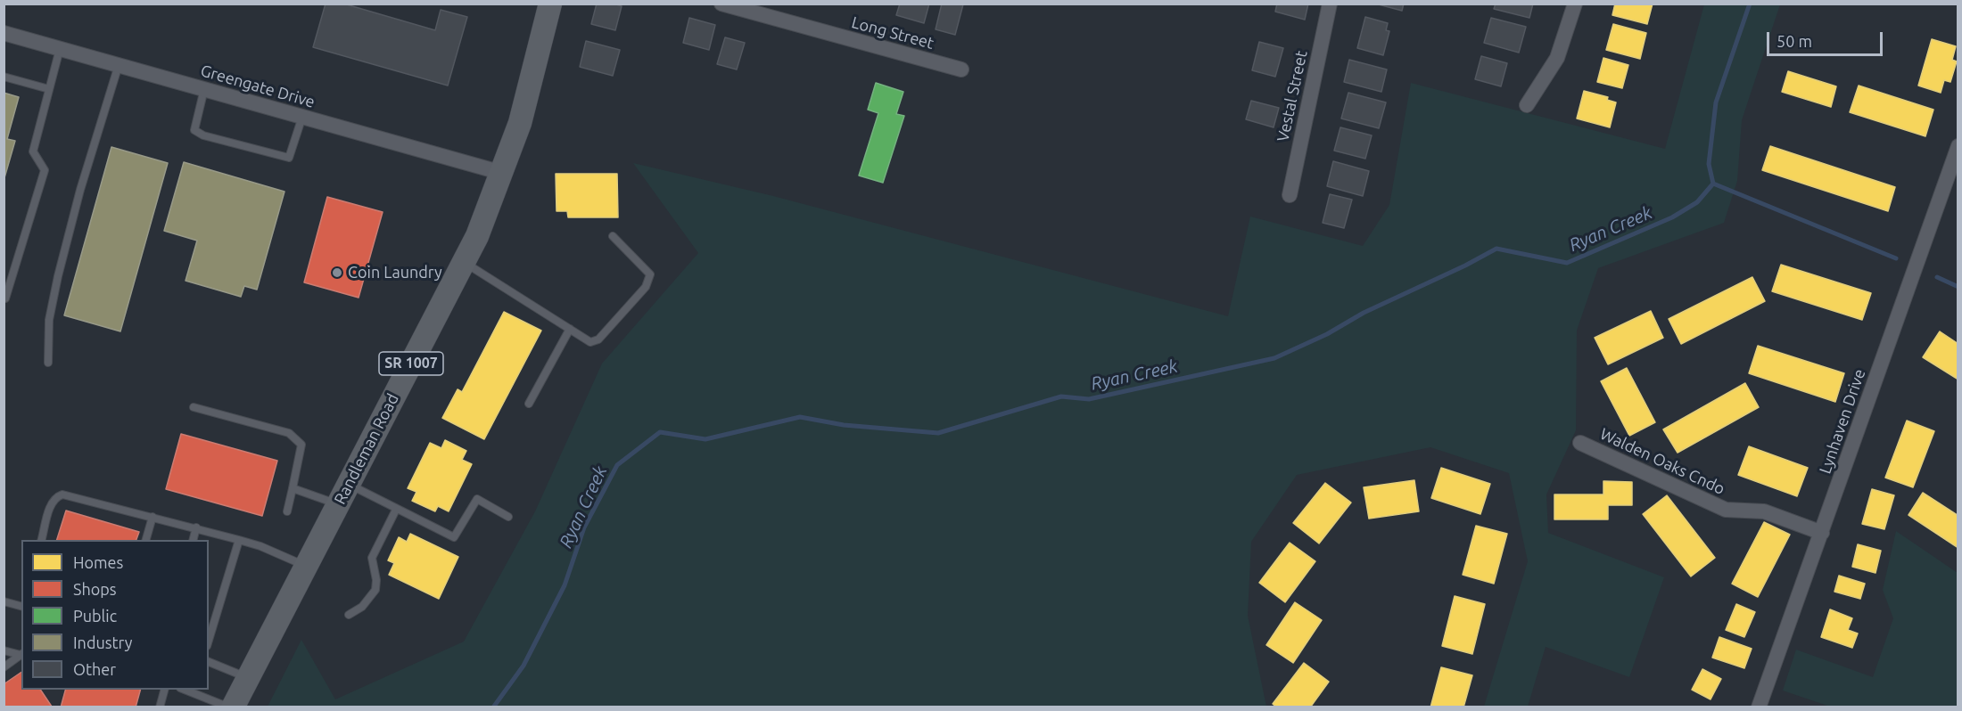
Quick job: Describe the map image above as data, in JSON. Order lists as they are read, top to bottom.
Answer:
{
  "streets": {
    "main road": ["SR 1007", "Randleman Road"],
    "street": [
      "Long Street",
      "Greengate Drive",
      "Vestal Street",
      "Lynhaven Drive",
      "Walden Oaks Cndo"
    ]
  },
  "crossings": [
    ["Greengate Drive", "Randleman Road"],
    ["Lynhaven Drive", "Walden Oaks Cndo"]
  ],
  "water": ["Ryan Creek"],
  "places": ["Coin Laundry"],
  "legend": [
    "Homes",
    "Shops",
    "Public",
    "Industry",
    "Other"
  ],
  "scale_bar": "50 m"
}
